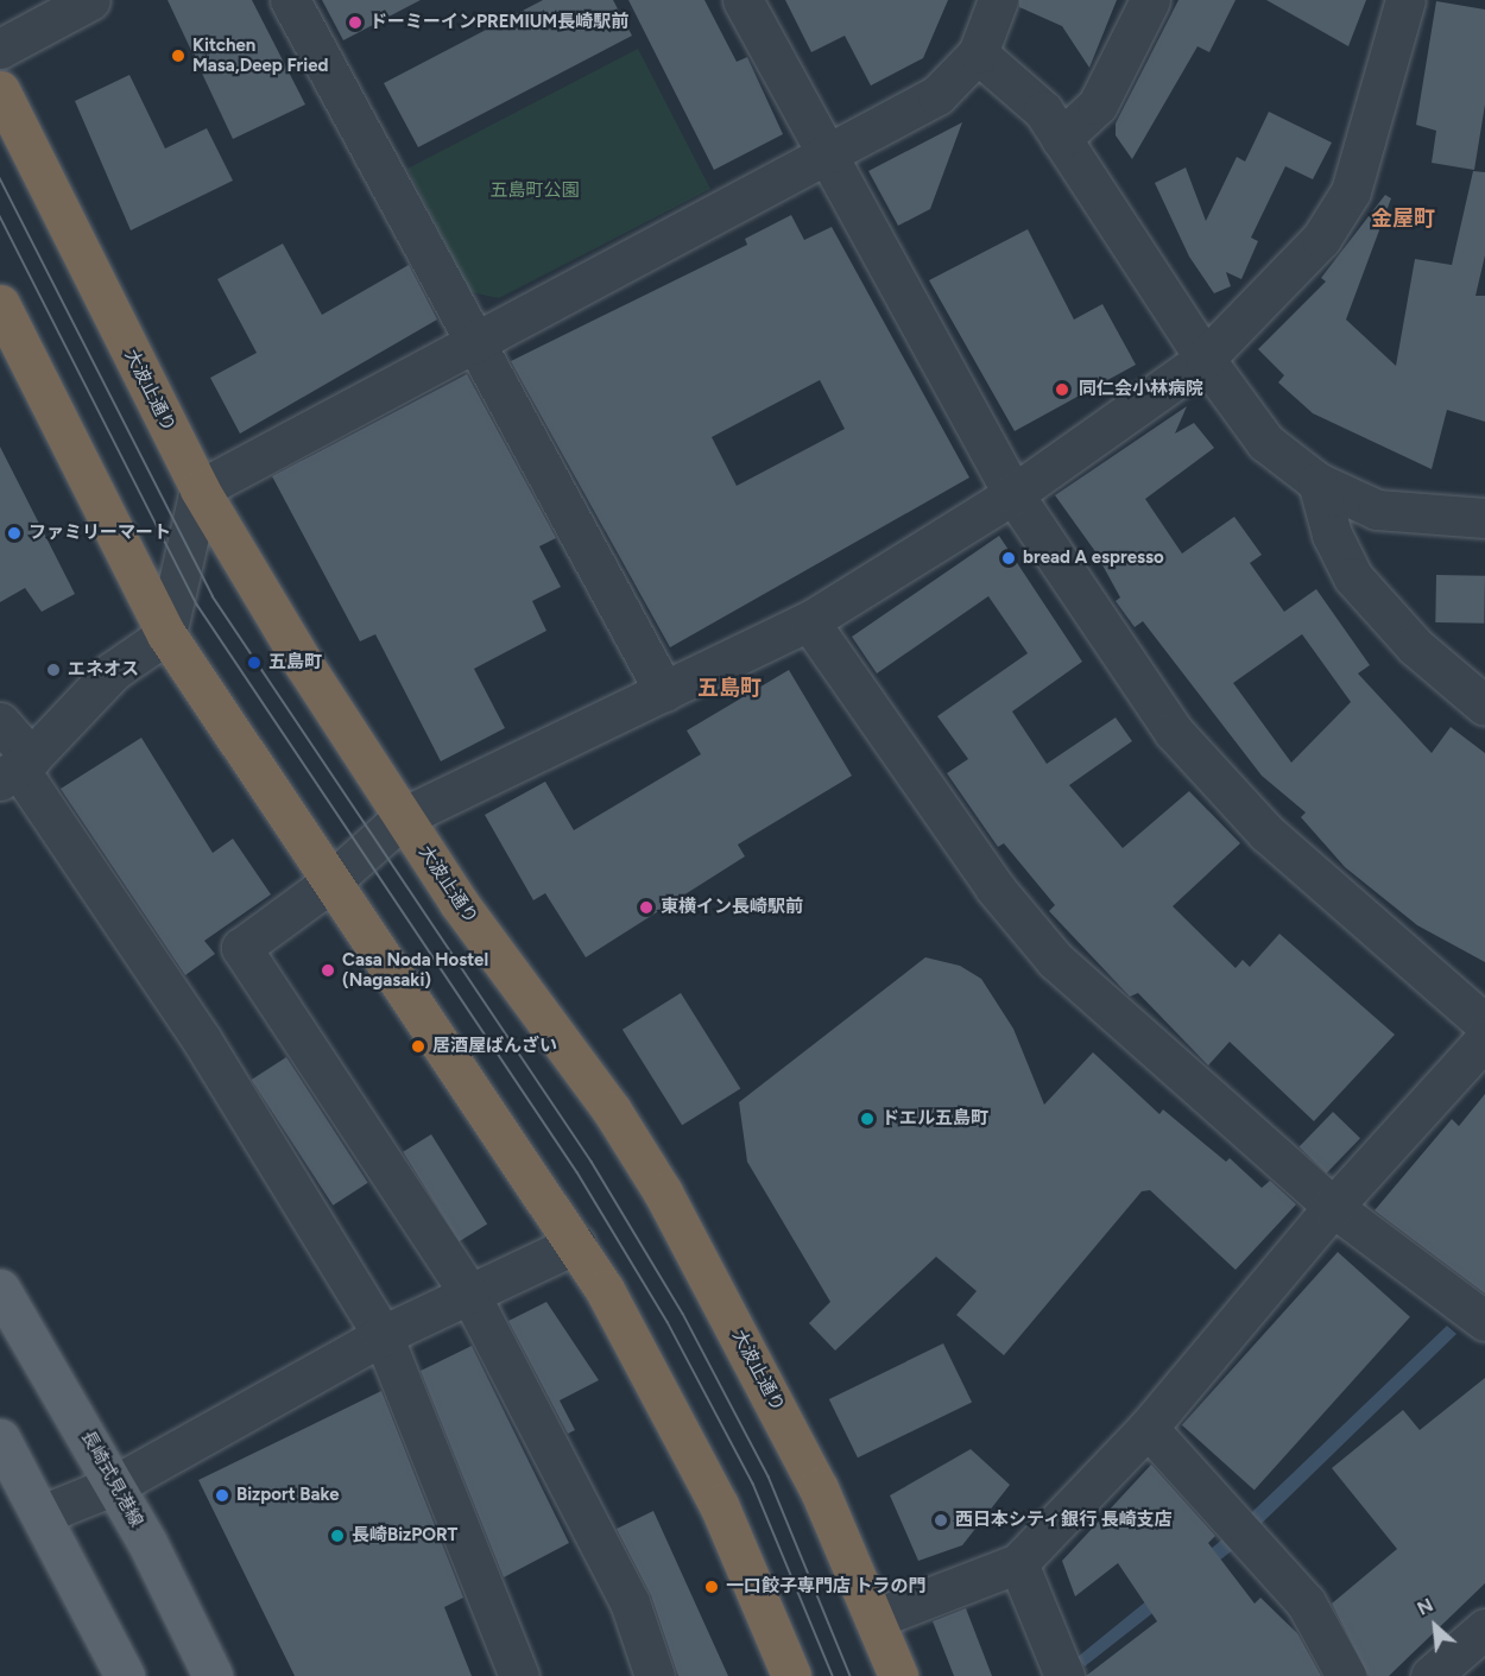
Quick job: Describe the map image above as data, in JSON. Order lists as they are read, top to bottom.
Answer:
{
  "streets": {
    "highway": ["大波止通り"],
    "main road": ["長崎式見港線"]
  },
  "districts": ["金屋町", "五島町"],
  "parks": ["五島町公園"],
  "places": [
    "ドーミーインPREMIUM長崎駅前",
    "Kitchen Masa,Deep Fried",
    "同仁会小林病院",
    "ファミリーマート",
    "bread A espresso",
    "五島町",
    "エネオス",
    "東横イン長崎駅前",
    "Casa Noda Hostel (Nagasaki)",
    "居酒屋ばんざい",
    "ドエル五島町",
    "Bizport Bake",
    "西日本シティ銀行 長崎支店",
    "長崎BizPORT",
    "一口餃子専門店 トラの門"
  ],
  "north": "top left"
}
